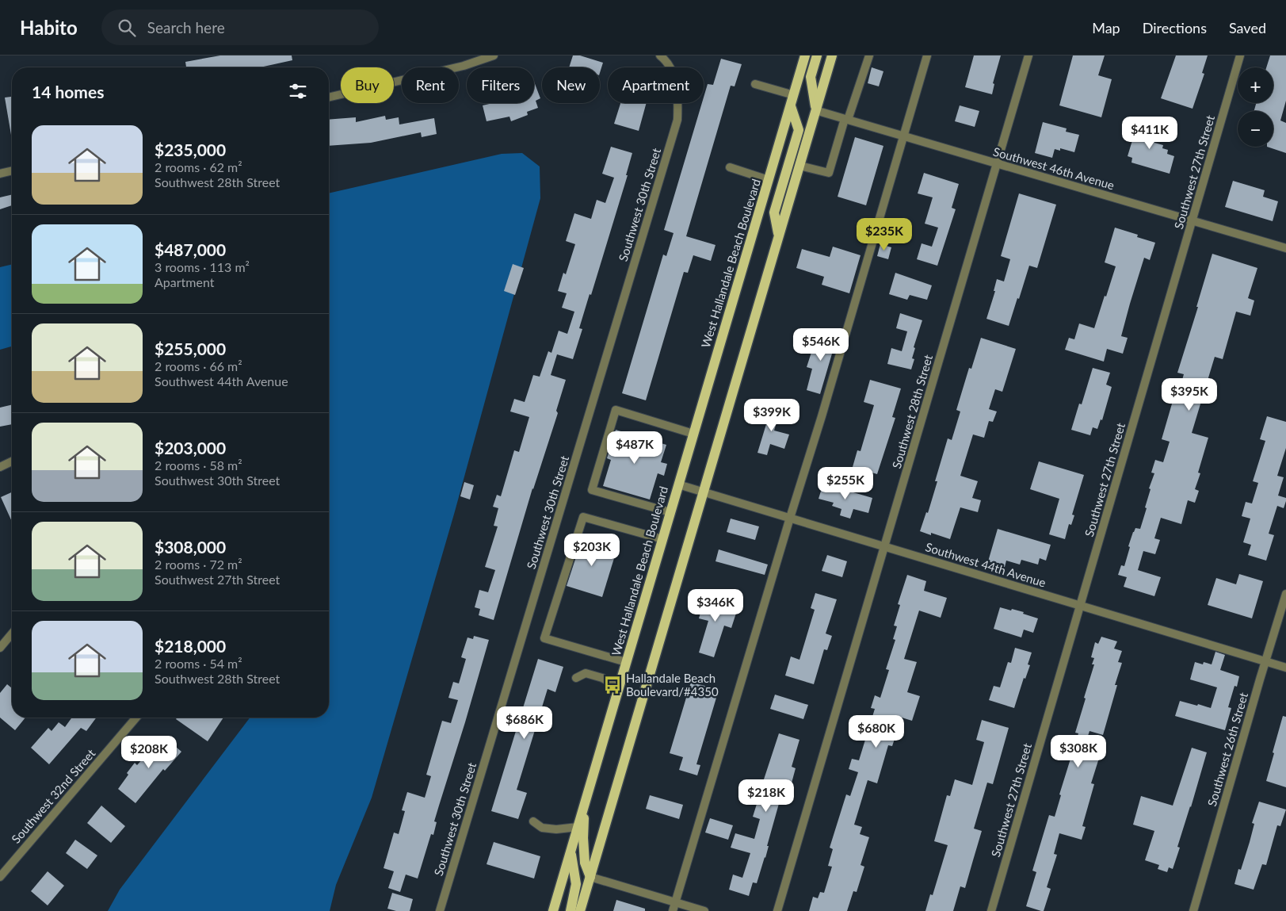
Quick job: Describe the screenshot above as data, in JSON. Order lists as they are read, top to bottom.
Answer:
{
  "streets": {
    "main road": ["West Hallandale Beach Boulevard"],
    "street": [
      "Southwest 46th Avenue",
      "Southwest 27th Street",
      "Southwest 30th Street",
      "Southwest 28th Street",
      "Southwest 44th Avenue",
      "Southwest 26th Street",
      "Southwest 32nd Street"
    ]
  },
  "crossings": [
    ["Southwest 46th Avenue", "Southwest 27th Street"],
    ["Southwest 46th Avenue", "Southwest 28th Street"],
    ["Southwest 27th Street", "Southwest 44th Avenue"],
    ["West Hallandale Beach Boulevard", "Southwest 44th Avenue"],
    ["Southwest 28th Street", "Southwest 44th Avenue"],
    ["Southwest 44th Avenue", "Southwest 26th Street"]
  ],
  "places": {
    "bus stop": ["Hallandale Beach Boulevard/#4350"]
  },
  "page": {
    "header": "Habito",
    "search": "Search here",
    "nav": ["Map", "Directions", "Saved"],
    "map_buttons": ["+", "−"],
    "chip": [
      "Buy",
      "Rent",
      "Filters",
      "New",
      "Apartment"
    ],
    "heading": "14 homes",
    "list": [
      {
        "name": "$235,000",
        "note": "2 rooms · 62 m² · Southwest 28th Street"
      },
      {
        "name": "$487,000",
        "note": "3 rooms · 113 m² · Apartment"
      },
      {
        "name": "$255,000",
        "note": "2 rooms · 66 m² · Southwest 44th Avenue"
      },
      {
        "name": "$203,000",
        "note": "2 rooms · 58 m² · Southwest 30th Street"
      },
      {
        "name": "$308,000",
        "note": "2 rooms · 72 m² · Southwest 27th Street"
      },
      {
        "name": "$218,000",
        "note": "2 rooms · 54 m² · Southwest 28th Street"
      }
    ],
    "price": [
      "$411K",
      "$235K",
      "$546K",
      "$395K",
      "$399K",
      "$487K",
      "$255K",
      "$203K",
      "$346K",
      "$686K",
      "$680K",
      "$308K",
      "$208K",
      "$218K"
    ]
  }
}
